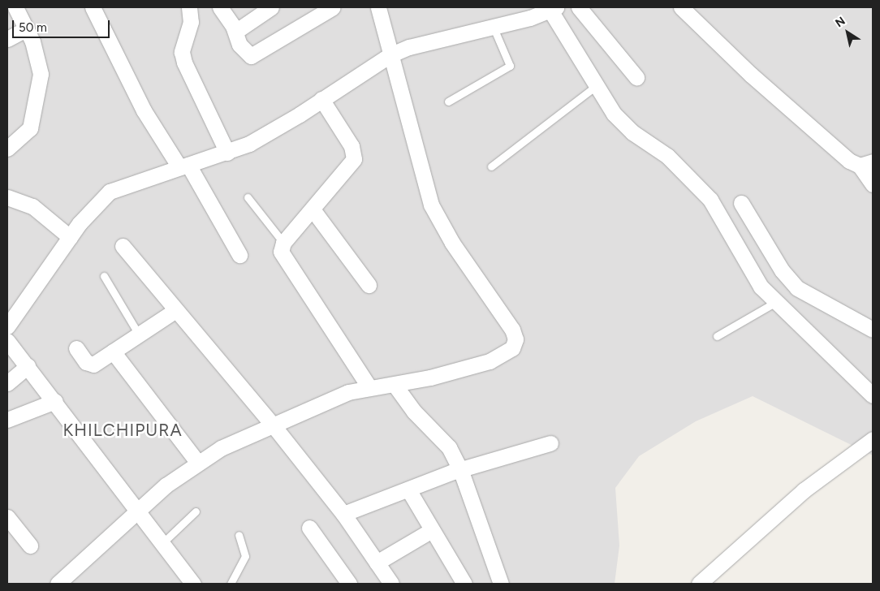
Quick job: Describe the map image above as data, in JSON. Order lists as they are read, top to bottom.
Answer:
{
  "districts": ["KHILCHIPURA"],
  "scale_bar": "50 m",
  "north": "top left"
}
